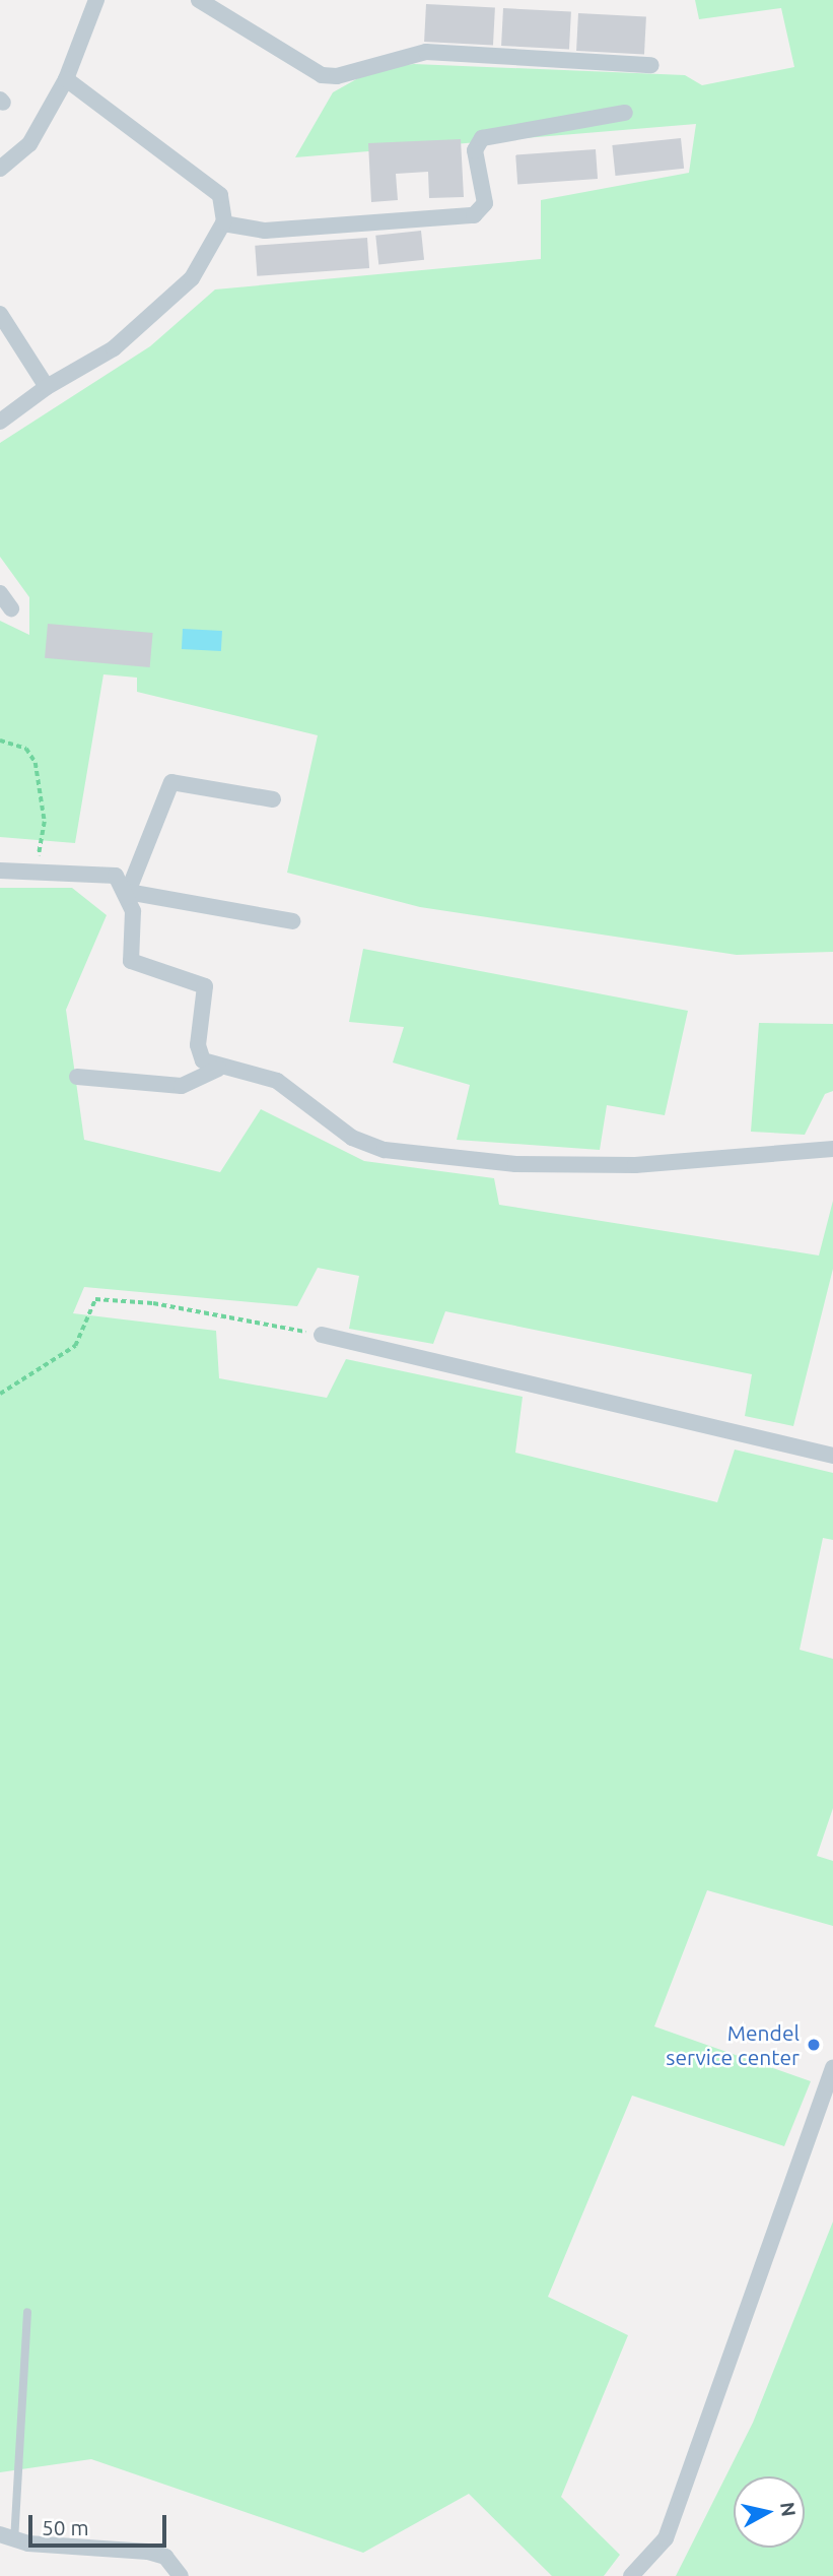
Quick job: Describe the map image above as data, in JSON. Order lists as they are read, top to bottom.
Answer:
{
  "places": ["Mendel service center"],
  "scale_bar": "50 m",
  "north": "right"
}
